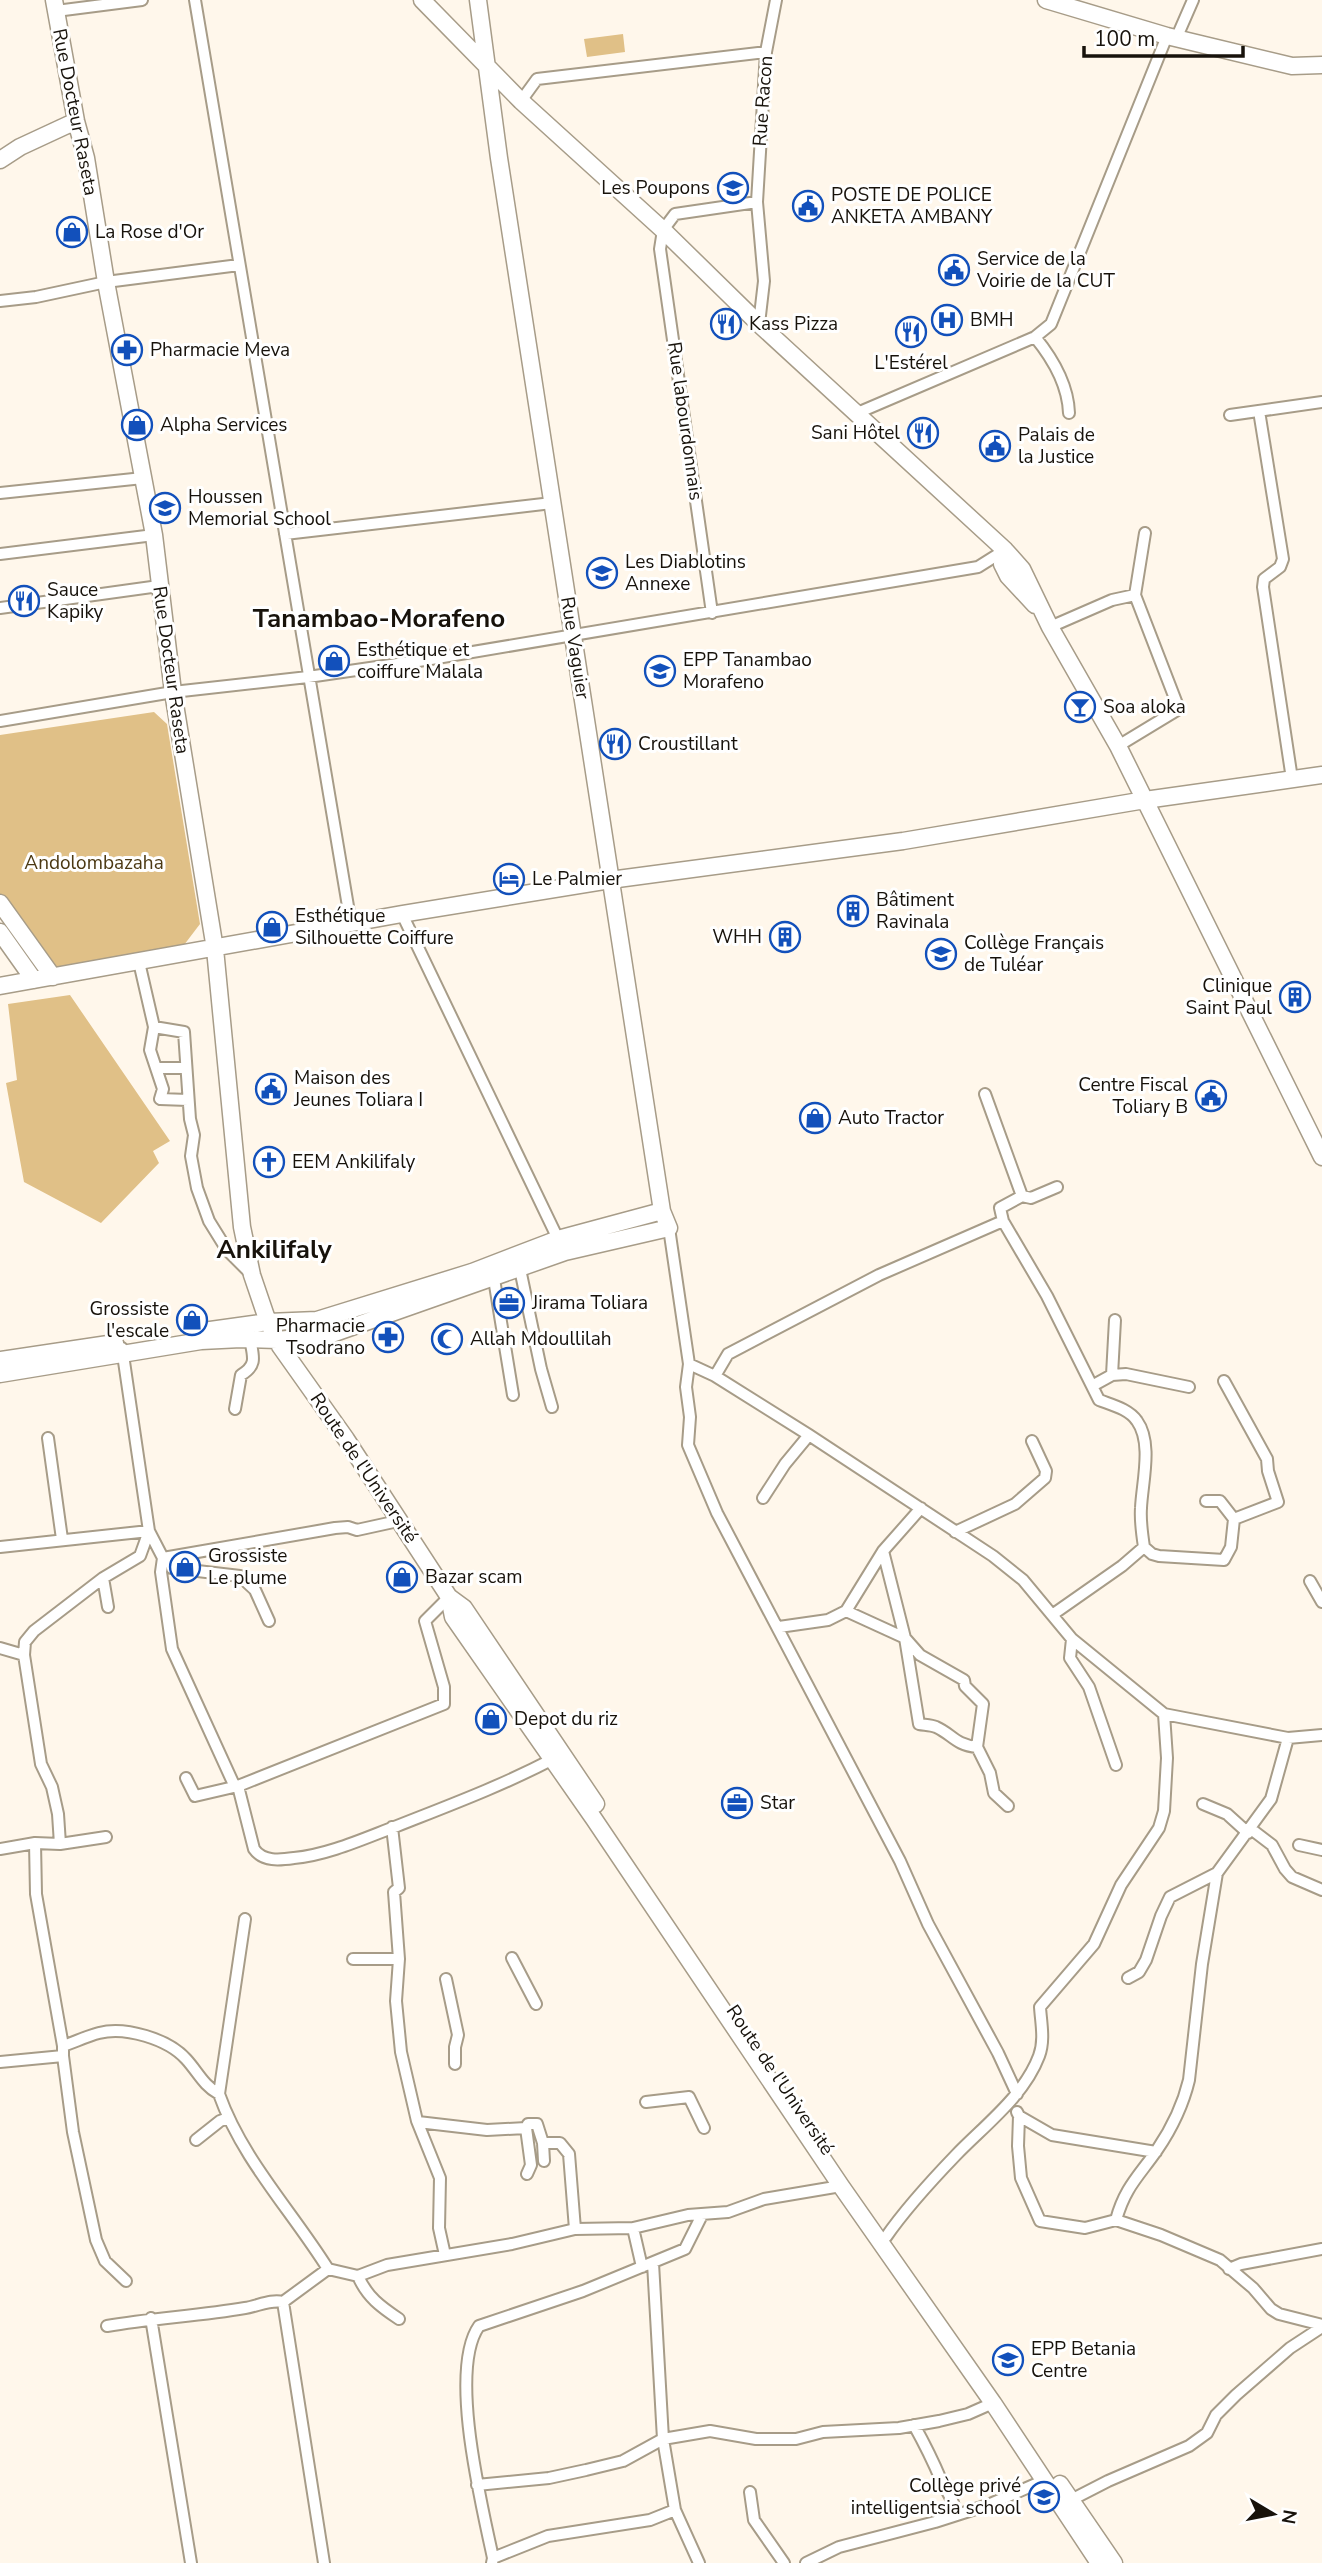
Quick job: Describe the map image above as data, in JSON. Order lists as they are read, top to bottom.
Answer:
{
  "streets": {
    "street": [
      "Rue Racon",
      "Rue Docteur Raseta",
      "Rue labourdonnais",
      "Rue Vaguier",
      "Route de l'Université"
    ]
  },
  "crossings": [
    ["Rue Docteur Raseta", "Route de l'Université"]
  ],
  "districts": ["Tanambao-Morafeno", "Ankilifaly"],
  "parks": ["Andolombazaha"],
  "places": {
    "school or university": [
      "Les Poupons",
      "Houssen Memorial School",
      "Les Diablotins Annexe",
      "EPP Tanambao Morafeno",
      "Collège Français de Tuléar",
      "EPP Betania Centre",
      "Collège privé intelligentsia school"
    ],
    "public building": [
      "POSTE DE POLICE ANKETA AMBANY",
      "Service de la Voirie de la CUT",
      "Palais de la Justice",
      "Maison des Jeunes Toliara I",
      "Centre Fiscal Toliary B"
    ],
    "shop": [
      "La Rose d'Or",
      "Alpha Services",
      "Esthétique et coiffure Malala",
      "Esthétique Silhouette Coiffure",
      "Auto Tractor",
      "Grossiste l'escale",
      "Grossiste Le plume",
      "Bazar scam",
      "Depot du riz"
    ],
    "hospital": ["BMH"],
    "restaurant": [
      "Kass Pizza",
      "L'Estérel",
      "Sani Hôtel",
      "Sauce Kapiky",
      "Croustillant"
    ],
    "pharmacy": ["Pharmacie Meva", "Pharmacie Tsodrano"],
    "bar": ["Soa aloka"],
    "hotel": ["Le Palmier"],
    "building": ["Bâtiment Ravinala", "WHH", "Clinique Saint Paul"],
    "church": ["EEM Ankilifaly"],
    "office": ["Jirama Toliara", "Star"],
    "mosque": ["Allah Mdoullilah"]
  },
  "scale_bar": "100 m",
  "north": "right"
}
